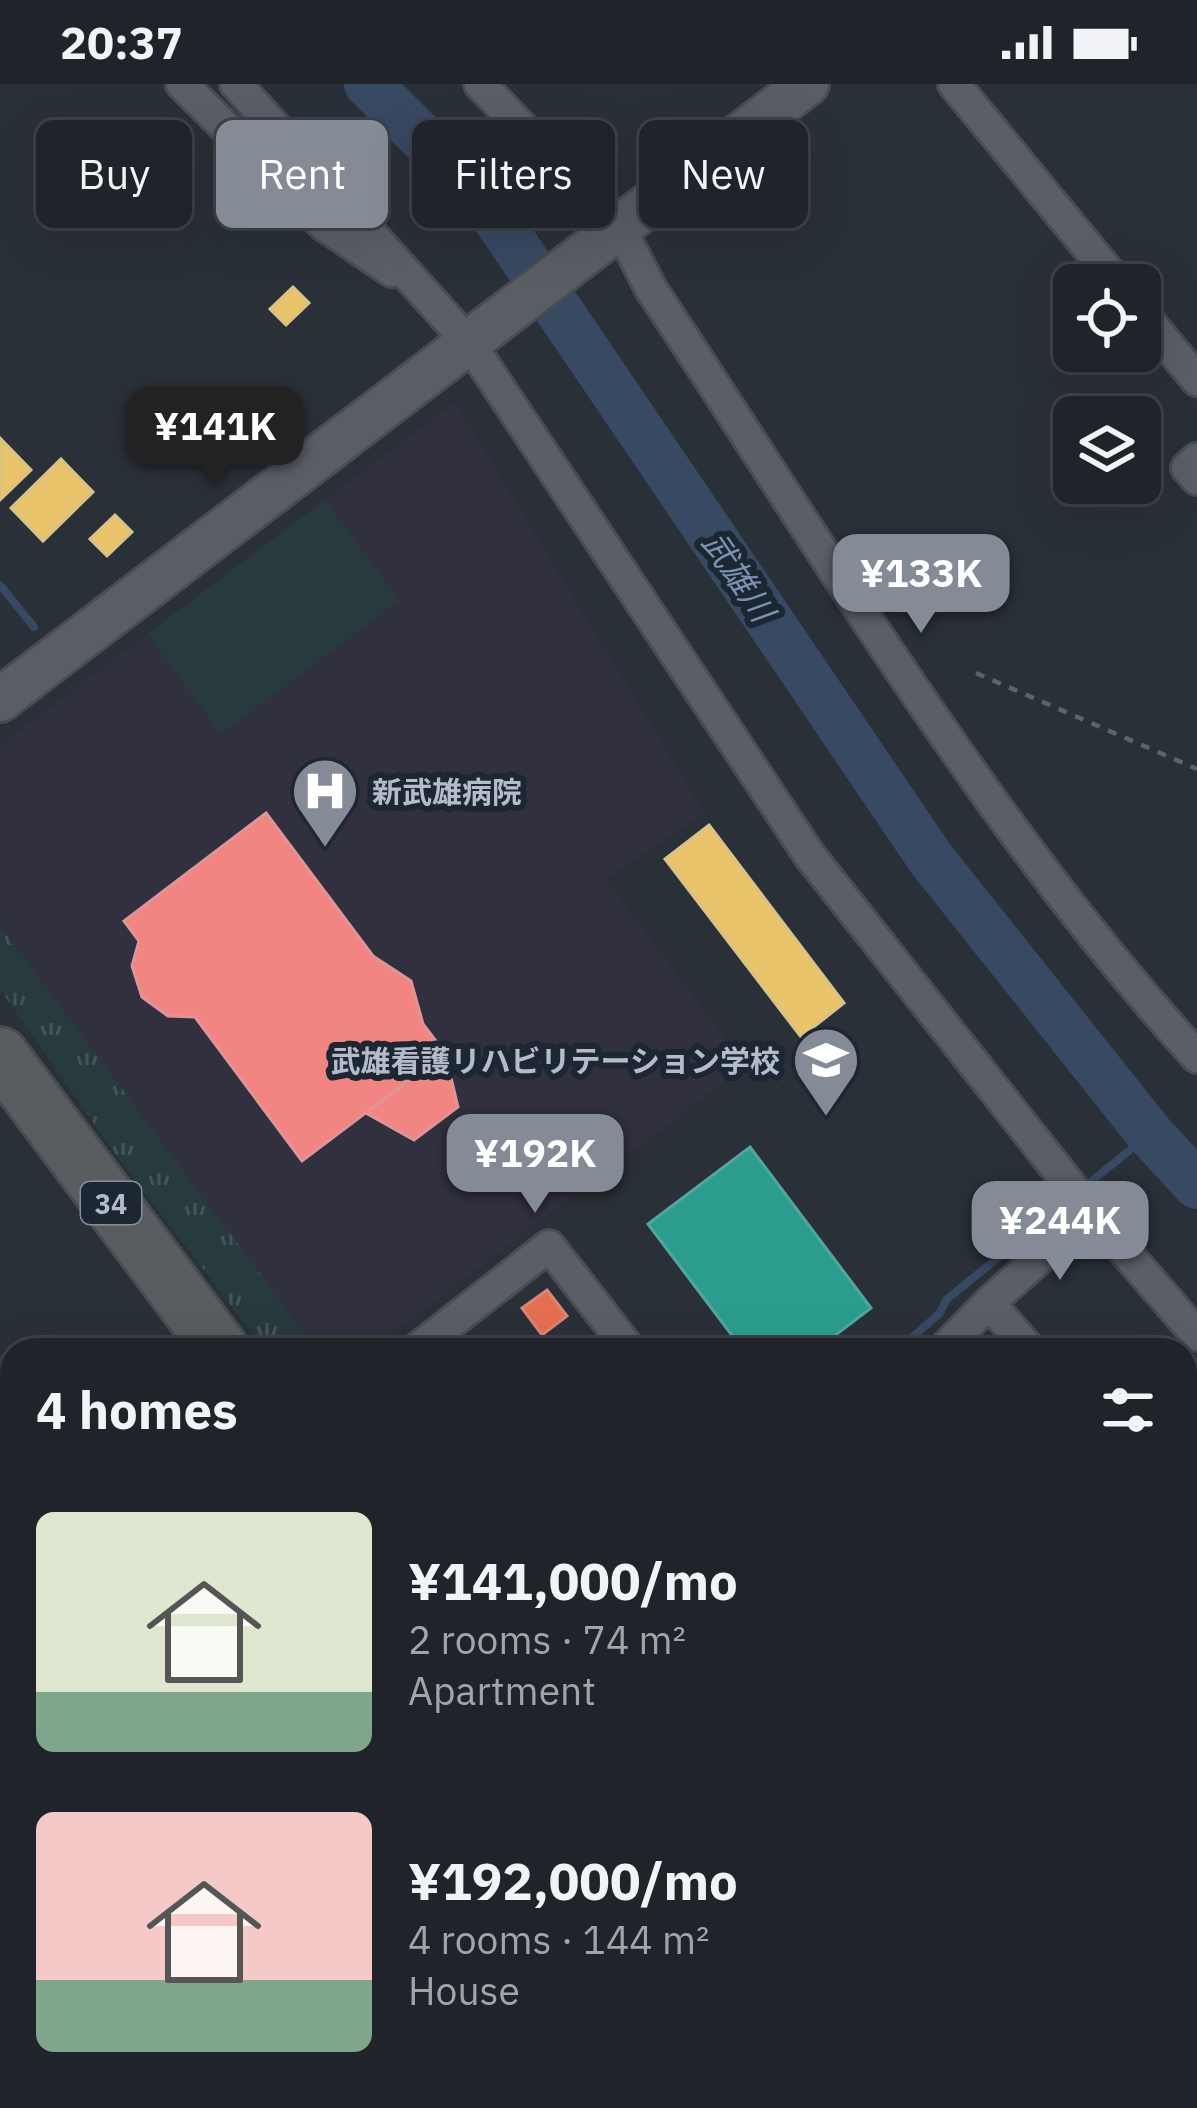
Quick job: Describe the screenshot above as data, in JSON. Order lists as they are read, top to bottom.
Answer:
{
  "streets": {
    "highway": ["34"]
  },
  "water": ["武雄川"],
  "places": {
    "hospital": ["新武雄病院"],
    "school or university": ["武雄看護リハビリテーション学校"]
  },
  "page": {
    "status": "20:37",
    "chip": [
      "Buy",
      "Rent",
      "Filters",
      "New"
    ],
    "price": [
      "¥141K",
      "¥133K",
      "¥192K",
      "¥244K"
    ],
    "heading": "4 homes",
    "list": [
      {
        "name": "¥141,000/mo",
        "note": "2 rooms · 74 m² · Apartment"
      },
      {
        "name": "¥192,000/mo",
        "note": "4 rooms · 144 m² · House"
      }
    ]
  }
}
